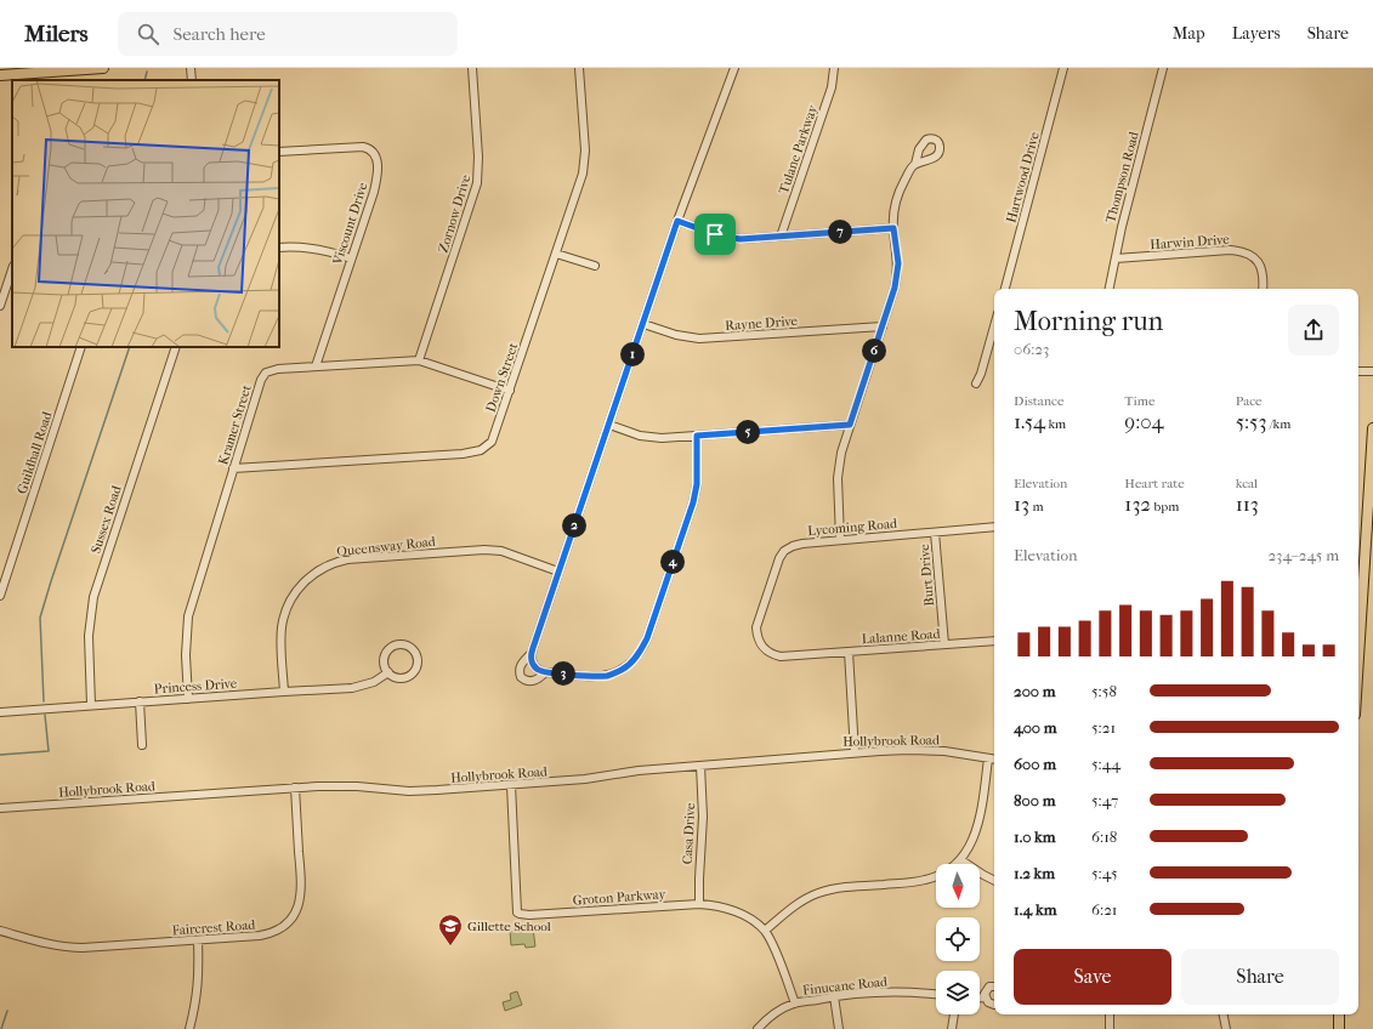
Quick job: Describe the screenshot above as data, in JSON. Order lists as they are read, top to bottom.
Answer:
{
  "streets": {
    "street": [
      "Tulane Parkway",
      "Hartwood Drive",
      "Thompson Road",
      "Zornow Drive",
      "Viscount Drive",
      "Harwin Drive",
      "Rayne Drive",
      "Down Street",
      "Kramer Street",
      "Guildhall Road",
      "Sussex Road",
      "Lycoming Road",
      "Queensway Road",
      "Burt Drive",
      "Lalanne Road",
      "Princess Drive",
      "Hollybrook Road",
      "Casa Drive",
      "Groton Parkway",
      "Faircrest Road",
      "Finucane Road"
    ]
  },
  "crossings": [
    ["Thompson Road", "Harwin Drive"],
    ["Zornow Drive", "Kramer Street"],
    ["Viscount Drive", "Kramer Street"],
    ["Down Street", "Kramer Street"],
    ["Kramer Street", "Princess Drive"],
    ["Sussex Road", "Princess Drive"],
    ["Lycoming Road", "Burt Drive"],
    ["Lycoming Road", "Lalanne Road"],
    ["Queensway Road", "Princess Drive"],
    ["Burt Drive", "Lalanne Road"],
    ["Lalanne Road", "Hollybrook Road"],
    ["Hollybrook Road", "Casa Drive"],
    ["Hollybrook Road", "Groton Parkway"],
    ["Hollybrook Road", "Faircrest Road"],
    ["Casa Drive", "Groton Parkway"]
  ],
  "places": {
    "school or university": ["Gillette School"]
  },
  "north": "bottom",
  "page": {
    "header": "Milers",
    "search": "Search here",
    "nav": ["Map", "Layers", "Share"],
    "pins": [
      "7",
      "6",
      "1",
      "5",
      "2",
      "4",
      "3"
    ],
    "heading": ["Morning run", "06:23"],
    "stats": [
      ["Distance", "1.54 km"],
      ["Time", "9:04"],
      ["Pace", "5:53 /km"],
      ["Elevation", "13 m"],
      ["Heart rate", "132 bpm"],
      ["kcal", "113"]
    ],
    "chart": ["Elevation", "234–245 m"],
    "list": [
      {
        "name": "200 m",
        "note": "5:58"
      },
      {
        "name": "400 m",
        "note": "5:21"
      },
      {
        "name": "600 m",
        "note": "5:44"
      },
      {
        "name": "800 m",
        "note": "5:47"
      },
      {
        "name": "1.0 km",
        "note": "6:18"
      },
      {
        "name": "1.2 km",
        "note": "5:45"
      },
      {
        "name": "1.4 km",
        "note": "6:21"
      }
    ],
    "buttons": ["Save", "Share"]
  }
}
